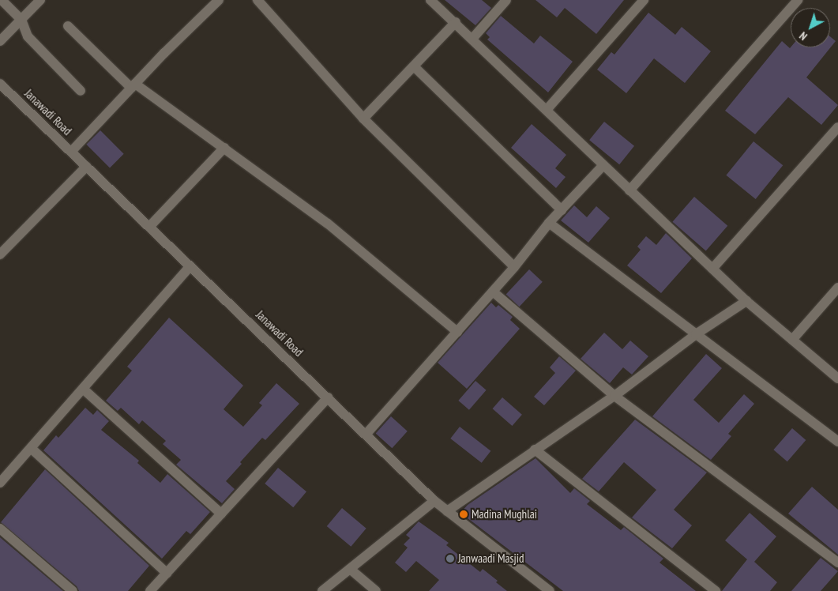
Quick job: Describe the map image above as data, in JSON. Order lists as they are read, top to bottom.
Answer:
{
  "streets": {
    "street": ["Janawadi Road"]
  },
  "places": ["Madina Mughlai", "Janwaadi Masjid"],
  "north": "bottom left"
}
